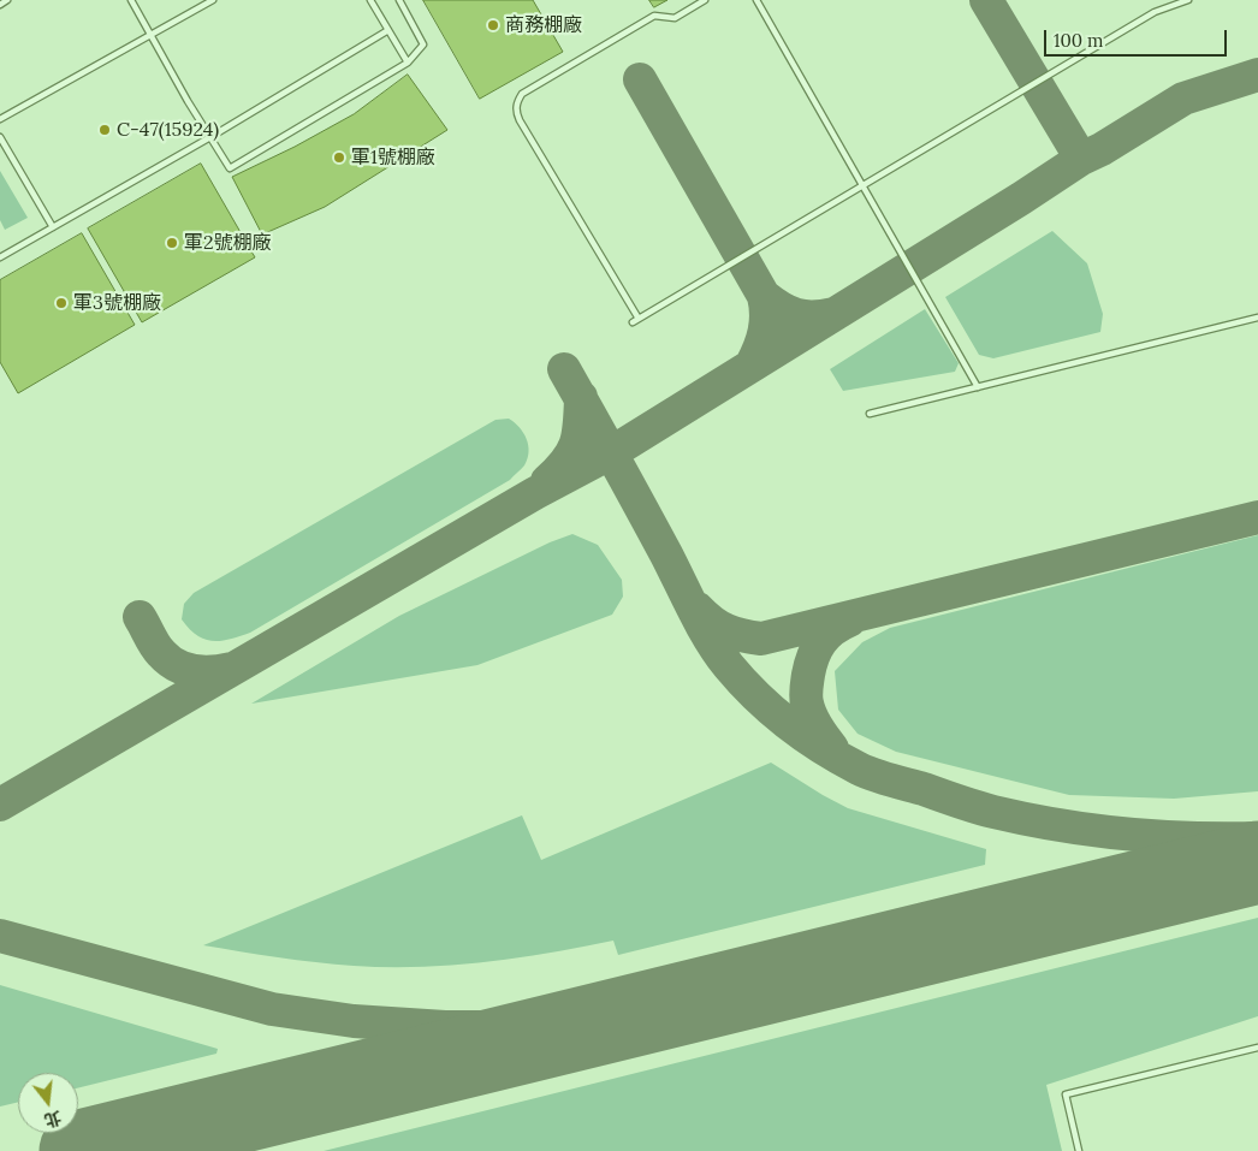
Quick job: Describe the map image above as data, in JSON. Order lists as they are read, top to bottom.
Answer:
{
  "places": [
    "商務棚廠",
    "C-47(15924)",
    "軍1號棚廠",
    "軍2號棚廠",
    "軍3號棚廠"
  ],
  "scale_bar": "100 m",
  "north": "bottom"
}
